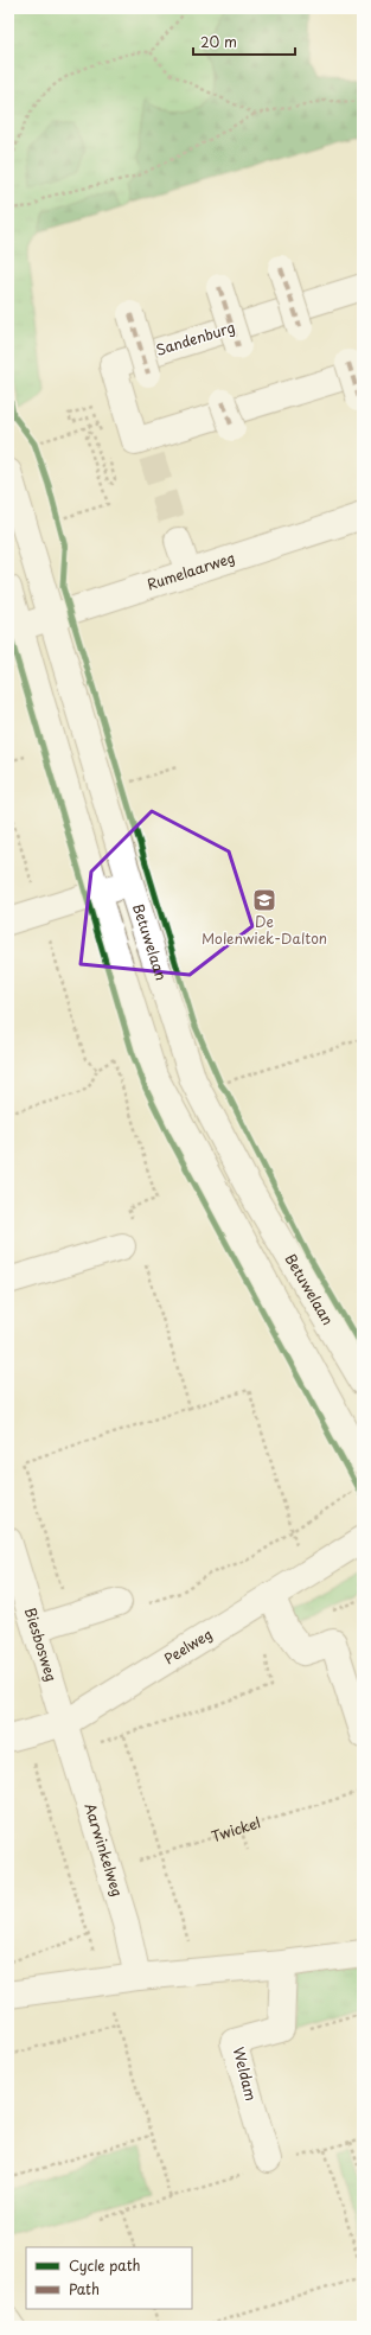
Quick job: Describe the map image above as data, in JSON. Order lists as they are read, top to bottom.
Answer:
{
  "streets": {
    "street": [
      "Sandenburg",
      "Rumelaarweg",
      "Betuwelaan",
      "Biesbosweg",
      "Peelweg",
      "Aarwinkelweg",
      "Weldam"
    ],
    "path": ["Twickel"]
  },
  "crossings": [
    ["Rumelaarweg", "Betuwelaan"],
    ["Biesbosweg", "Peelweg"],
    ["Biesbosweg", "Aarwinkelweg"],
    ["Peelweg", "Aarwinkelweg"],
    ["Twickel", "Aarwinkelweg"]
  ],
  "places": {
    "school or university": ["De Molenwiek-Dalton"]
  },
  "legend": ["Cycle path", "Path"],
  "scale_bar": "20 m"
}
